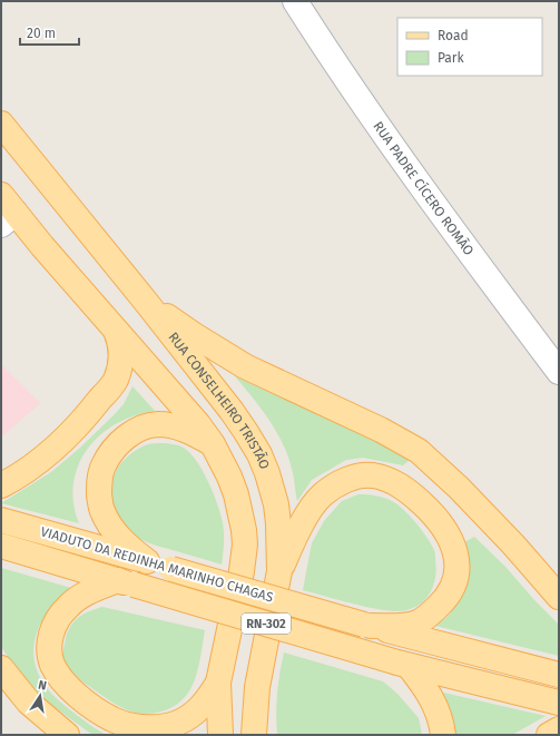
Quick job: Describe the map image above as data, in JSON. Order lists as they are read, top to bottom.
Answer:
{
  "streets": {
    "main road": ["RUA CONSELHEIRO TRISTÃO", "VIADUTO DA REDINHA MARINHO CHAGAS", "RN-302"],
    "street": ["RUA PADRE CÍCERO ROMÃO"]
  },
  "legend": ["Road", "Park"],
  "scale_bar": "20 m",
  "north": "top"
}
